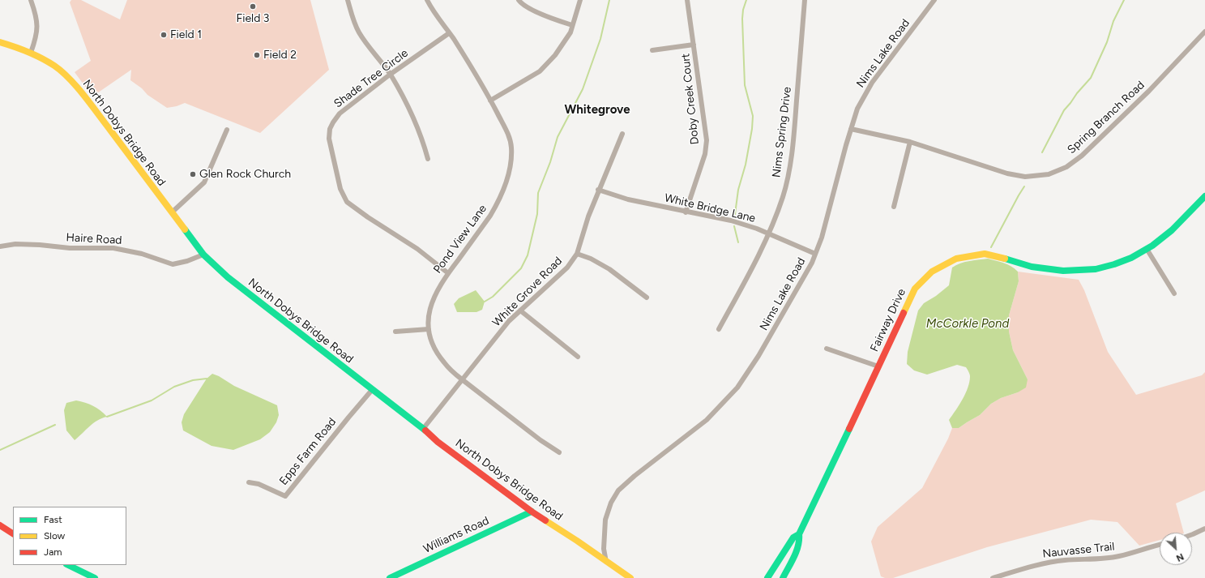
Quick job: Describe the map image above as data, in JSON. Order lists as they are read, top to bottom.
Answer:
{
  "streets": {
    "street": [
      "Nims Lake Road",
      "Shade Tree Circle",
      "Doby Creek Court",
      "Spring Branch Road",
      "Nims Spring Drive",
      "North Dobys Bridge Road",
      "White Bridge Lane",
      "Haire Road",
      "Pond View Lane",
      "White Grove Road",
      "Fairway Drive",
      "Epps Farm Road",
      "Williams Road",
      "Nauvasse Trail"
    ]
  },
  "crossings": [
    ["Nims Lake Road", "Spring Branch Road"],
    ["Nims Lake Road", "North Dobys Bridge Road"],
    ["Nims Lake Road", "White Bridge Lane"],
    ["Shade Tree Circle", "Pond View Lane"],
    ["Doby Creek Court", "White Bridge Lane"],
    ["Nims Spring Drive", "White Bridge Lane"],
    ["North Dobys Bridge Road", "Haire Road"],
    ["North Dobys Bridge Road", "White Grove Road"],
    ["North Dobys Bridge Road", "Epps Farm Road"],
    ["North Dobys Bridge Road", "Williams Road"],
    ["White Bridge Lane", "White Grove Road"],
    ["Pond View Lane", "White Grove Road"]
  ],
  "districts": ["Whitegrove"],
  "water": ["McCorkle Pond"],
  "places": [
    "Field 3",
    "Field 1",
    "Field 2",
    "Glen Rock Church"
  ],
  "legend": ["Fast", "Slow", "Jam"],
  "north": "bottom right"
}
